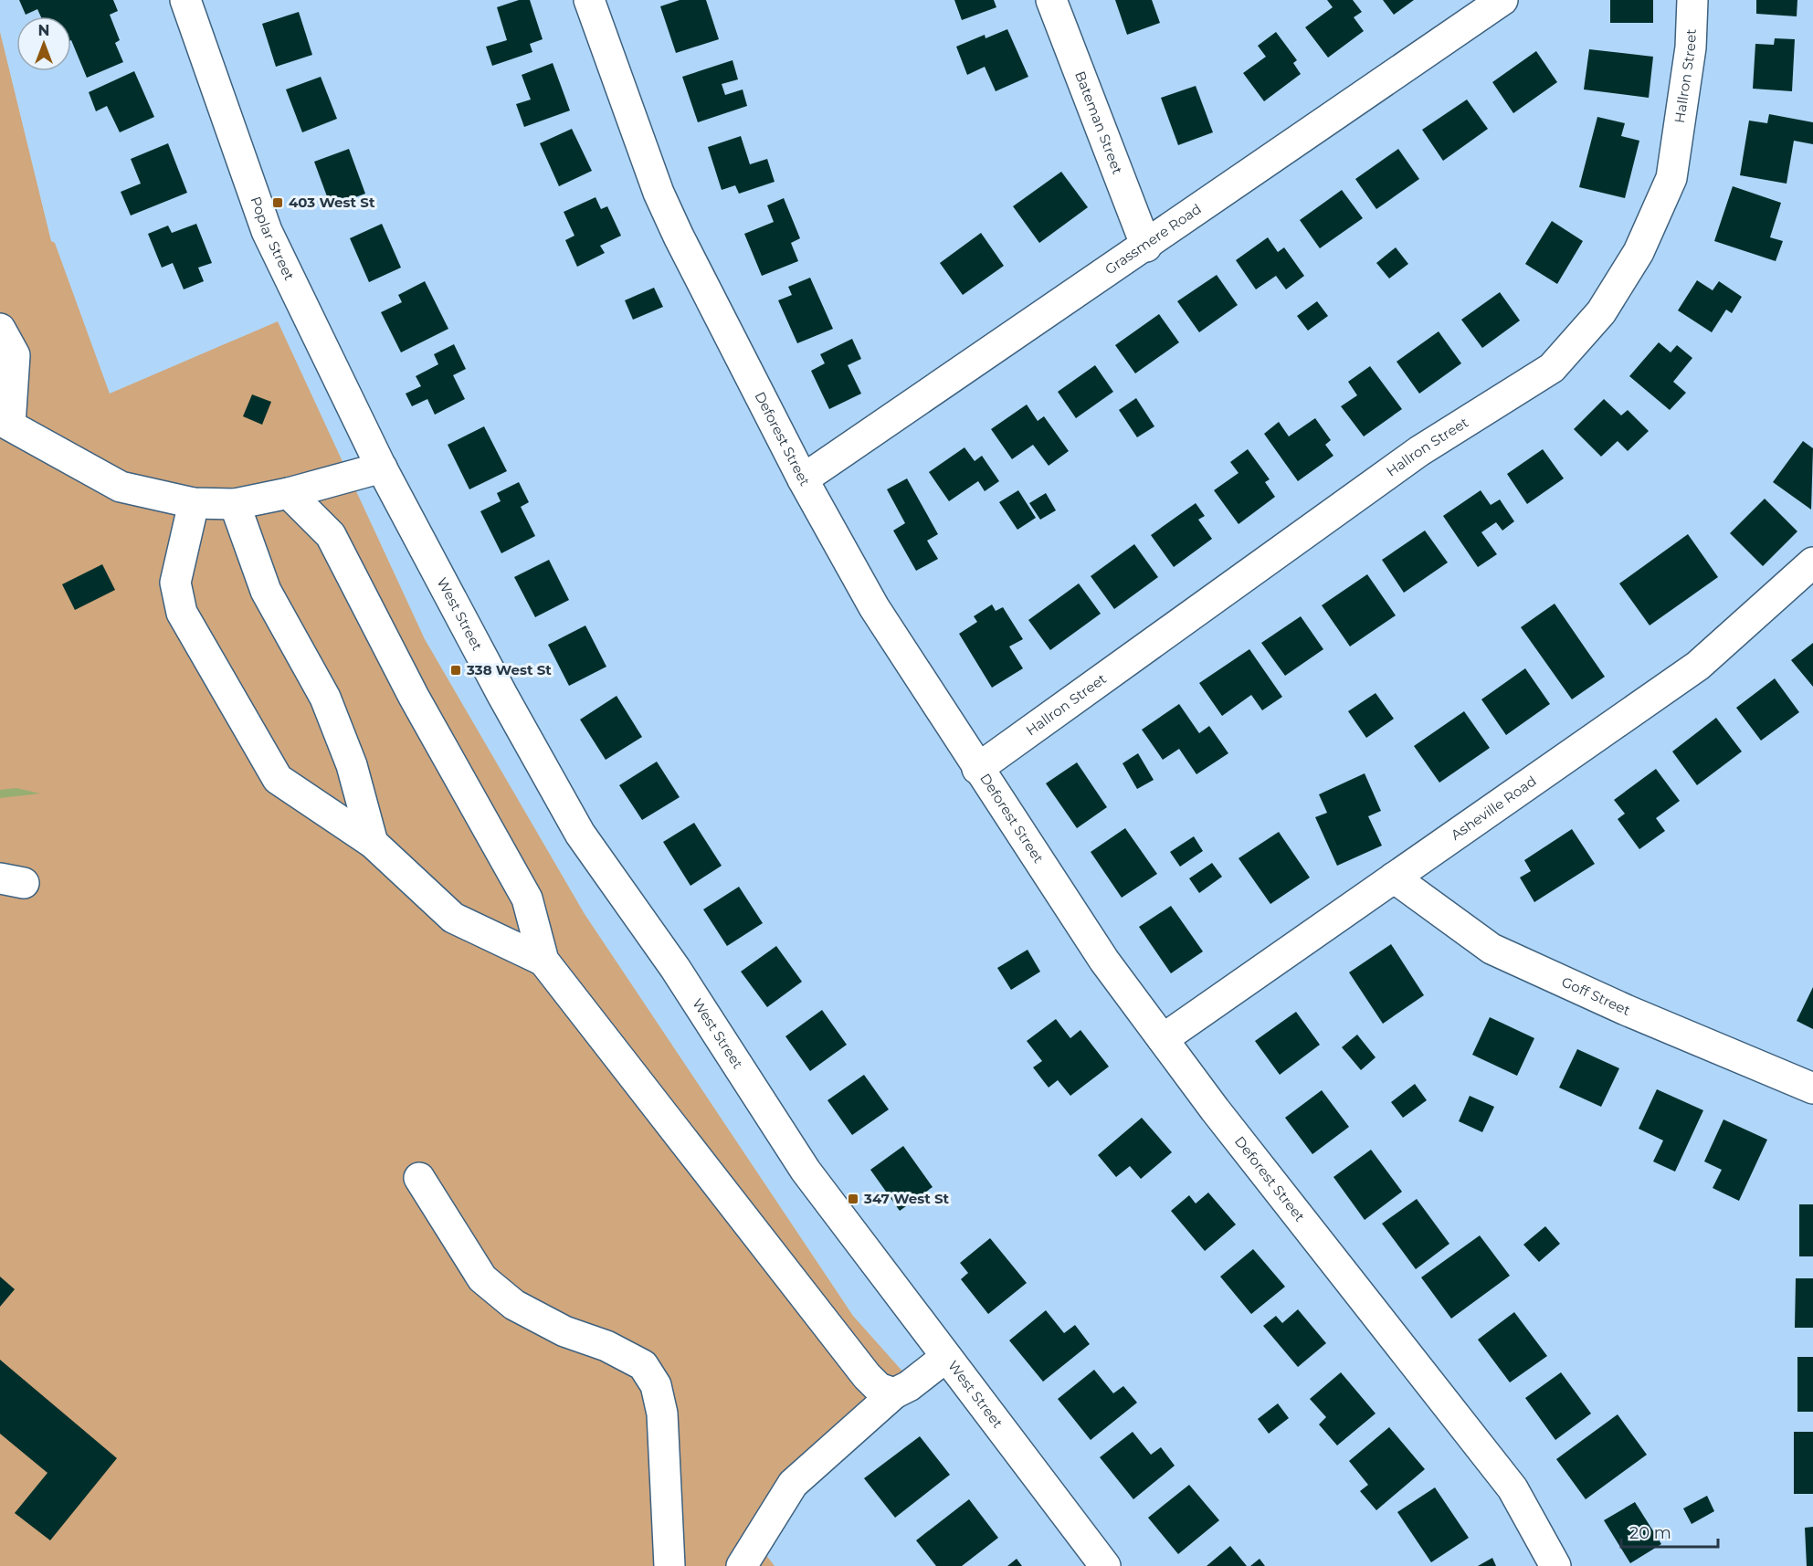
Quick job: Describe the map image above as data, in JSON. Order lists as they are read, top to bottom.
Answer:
{
  "streets": {
    "street": [
      "Hallron Street",
      "Bateman Street",
      "Poplar Street",
      "Grassmere Road",
      "Deforest Street",
      "West Street",
      "Asheville Road",
      "Goff Street"
    ]
  },
  "crossings": [
    ["Hallron Street", "Deforest Street"],
    ["Bateman Street", "Grassmere Road"],
    ["Poplar Street", "West Street"],
    ["Grassmere Road", "Deforest Street"],
    ["Deforest Street", "Asheville Road"],
    ["Asheville Road", "Goff Street"]
  ],
  "places": {
    "transit": ["403 West St", "338 West St", "347 West St"]
  },
  "scale_bar": "20 m",
  "north": "top"
}
